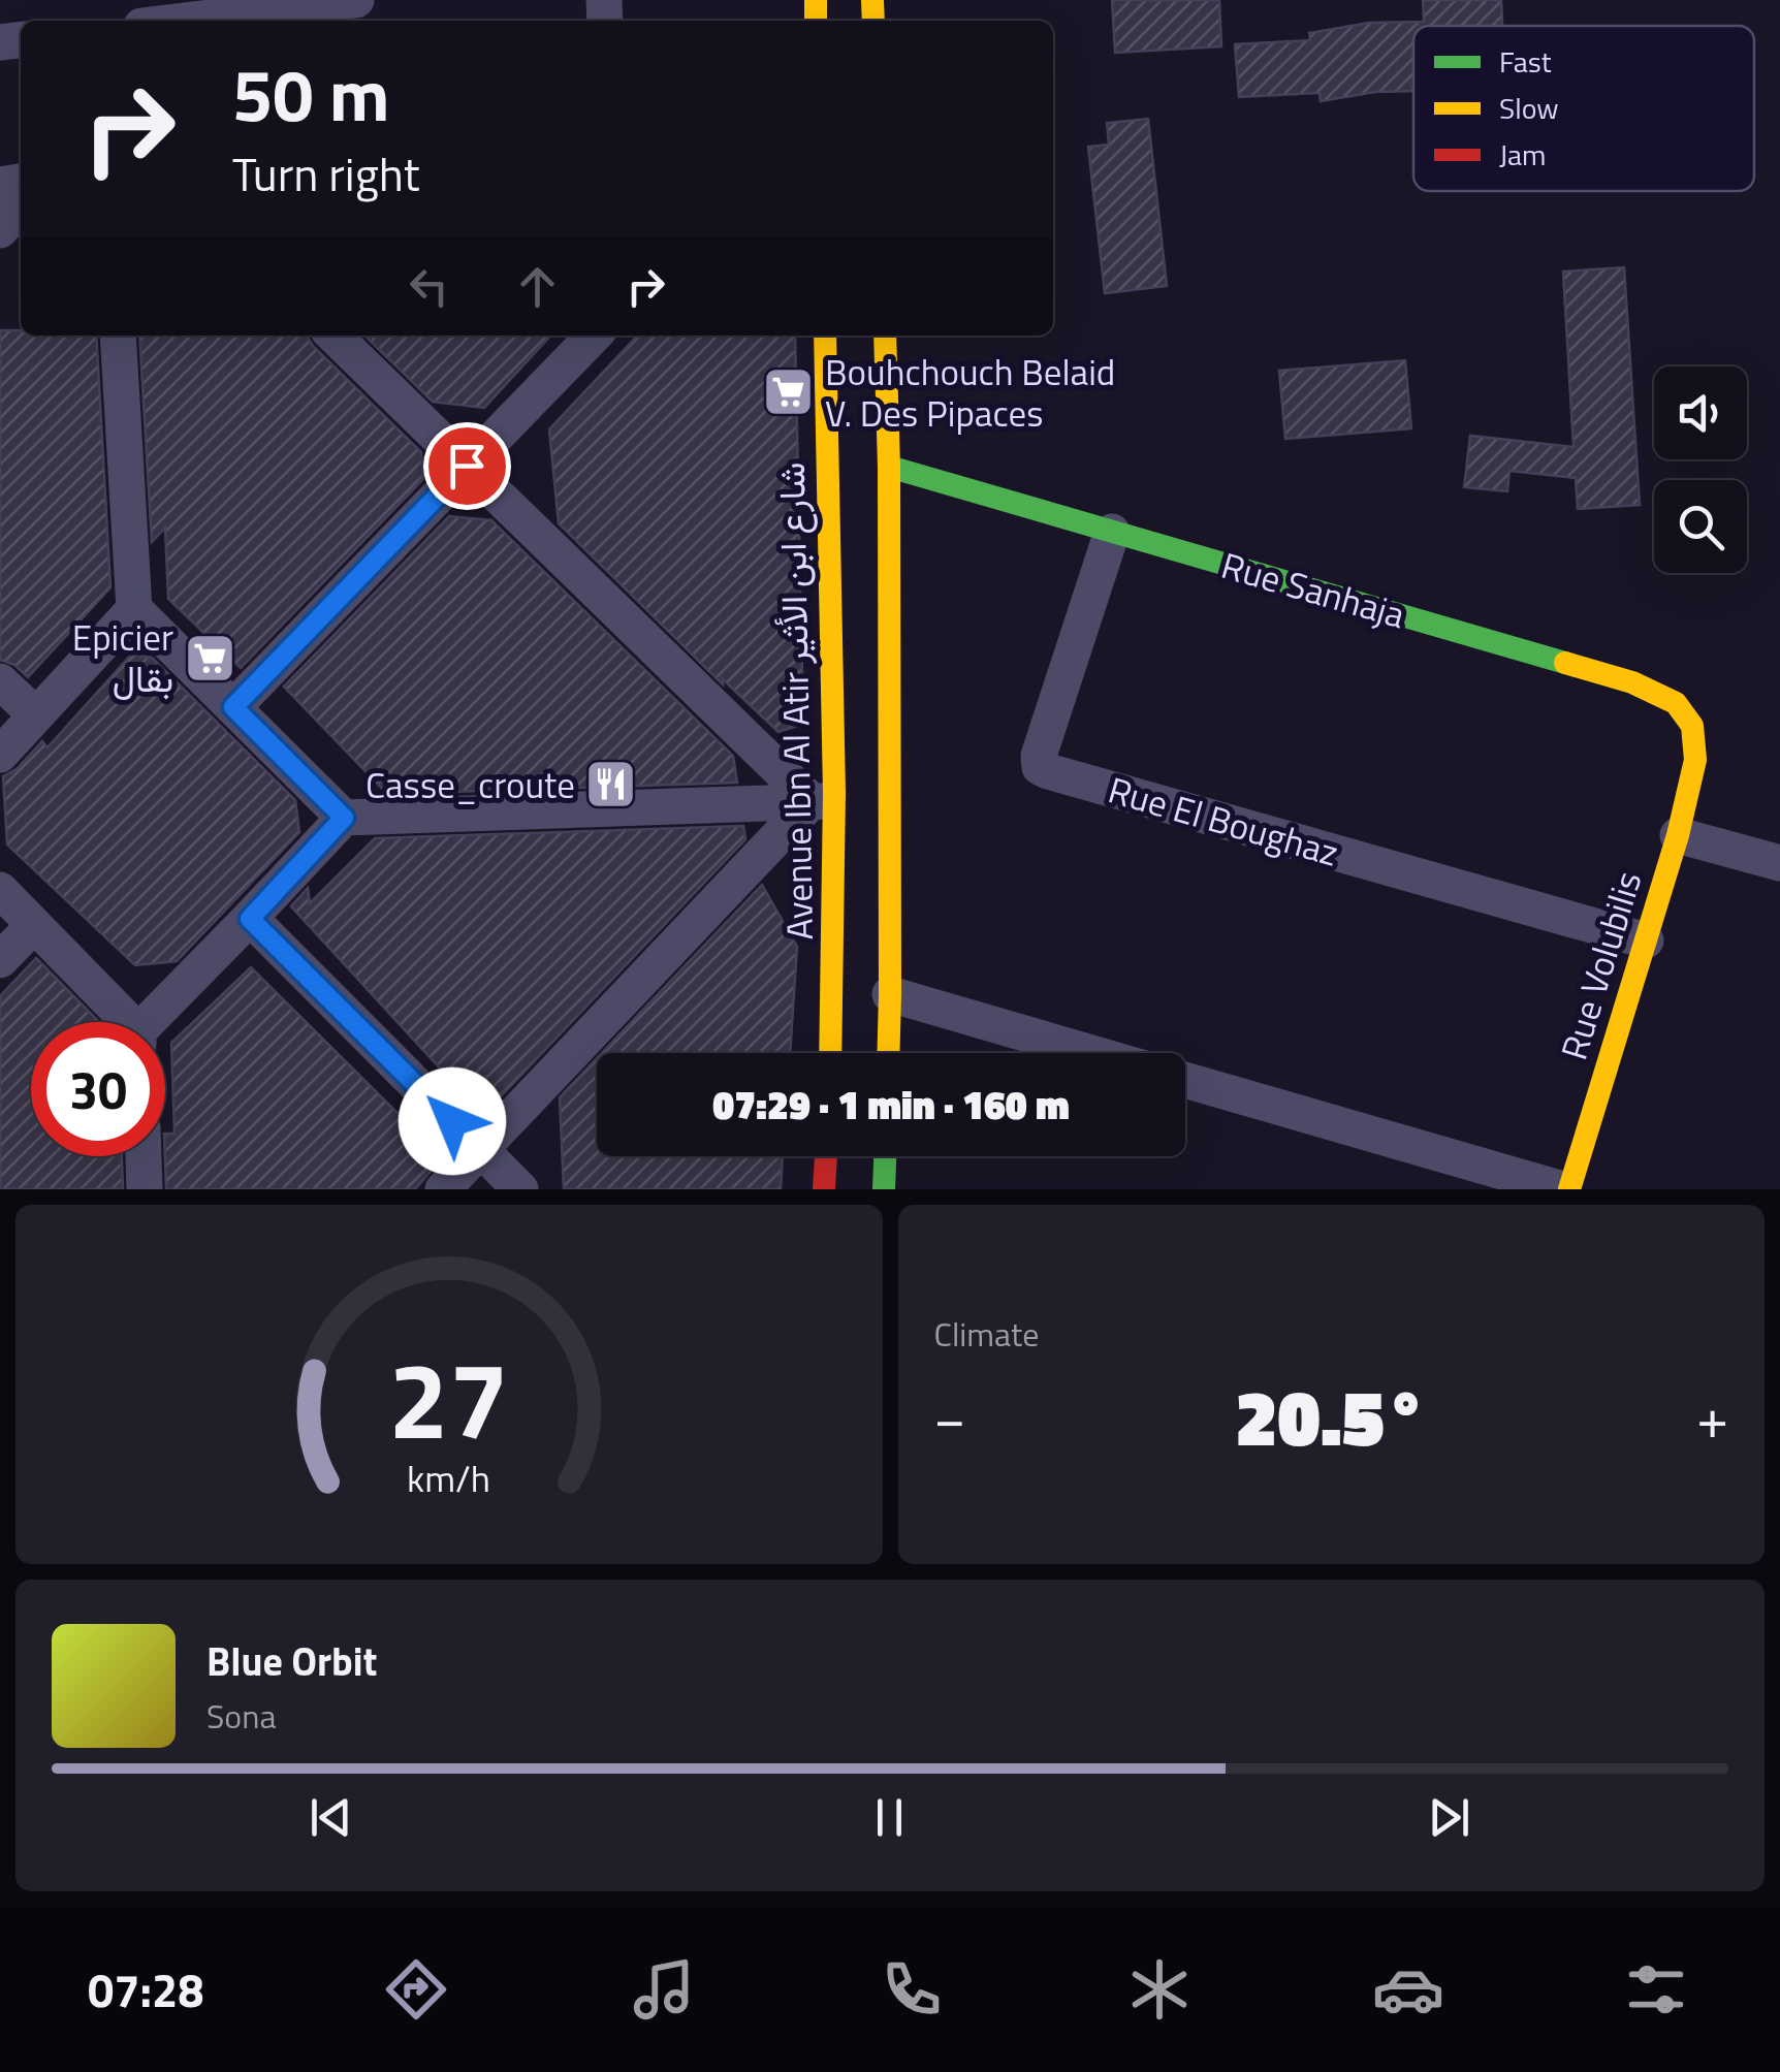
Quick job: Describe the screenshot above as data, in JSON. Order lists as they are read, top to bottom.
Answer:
{
  "streets": {
    "street": [
      "Rue Sanhaja",
      "Avenue Ibn Al Atir شارع ابن الأثير",
      "Rue El Boughaz",
      "Rue Volubilis"
    ]
  },
  "crossings": [
    ["Rue Sanhaja", "Rue El Boughaz"],
    ["Rue Sanhaja", "Rue Volubilis"],
    ["Rue El Boughaz", "Rue Volubilis"]
  ],
  "places": {
    "supermarket": ["Bouhchouch Belaid V. Des Pipaces", "Epicier بقال"],
    "restaurant": ["Casse_croute"]
  },
  "legend": ["Fast", "Slow", "Jam"],
  "page": {
    "turn": ["50 m", "Turn right"],
    "limit": "30",
    "trip": "07:29 · 1 min · 160 m",
    "tile": "Climate",
    "heat": ["−", "20.5°", "+"],
    "song": ["Blue Orbit", "Sona"],
    "tabs": "07:28",
    "gauge": ["27", "km/h"]
  }
}
